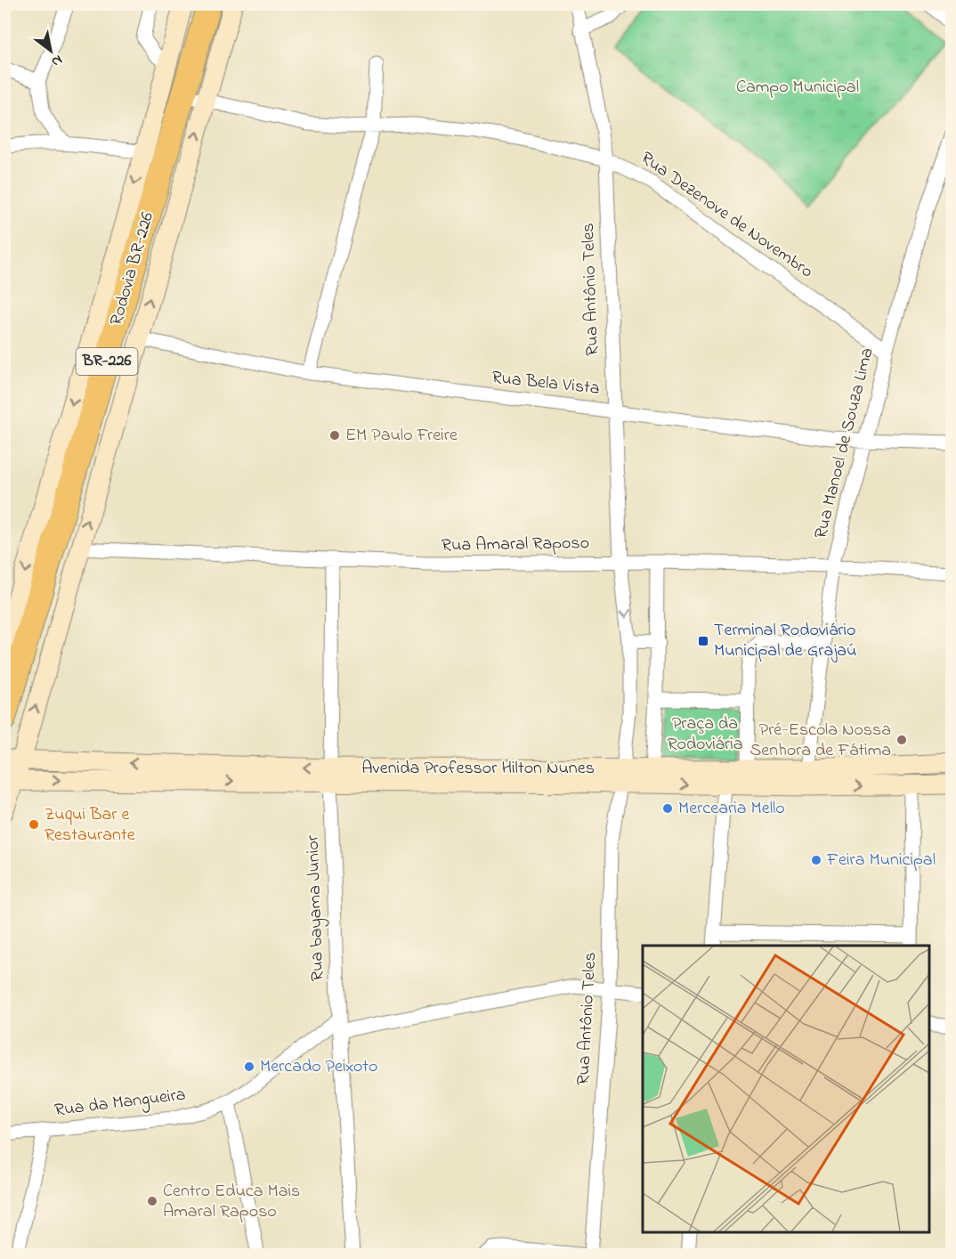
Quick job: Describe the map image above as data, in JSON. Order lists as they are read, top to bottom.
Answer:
{
  "streets": {
    "highway": ["Rodovia BR-226", "BR-226"],
    "main road": ["Avenida Professor Hilton Nunes"],
    "street": [
      "Rua Dezenove de Novembro",
      "Rua Antônio Teles",
      "Rua Bela Vista",
      "Rua Manoel de Souza Lima",
      "Rua Amaral Raposo",
      "Rua bayama Junior",
      "Rua da Mangueira"
    ]
  },
  "crossings": [
    ["Rua Dezenove de Novembro", "Rodovia BR-226"],
    ["Rua Dezenove de Novembro", "Rua Antônio Teles"],
    ["Rua Dezenove de Novembro", "Rua Manoel de Souza Lima"],
    ["Rua Antônio Teles", "Rua Bela Vista"],
    ["Rua Antônio Teles", "Rua Amaral Raposo"],
    ["Rua Antônio Teles", "Avenida Professor Hilton Nunes"],
    ["Rua Antônio Teles", "Rua da Mangueira"],
    ["Rua Bela Vista", "Rua Manoel de Souza Lima"],
    ["Rua Manoel de Souza Lima", "Rua Amaral Raposo"],
    ["Rua Manoel de Souza Lima", "Avenida Professor Hilton Nunes"],
    ["Rua Amaral Raposo", "Rua bayama Junior"],
    ["Avenida Professor Hilton Nunes", "Rua bayama Junior"],
    ["Rua bayama Junior", "Rua da Mangueira"]
  ],
  "parks": ["Campo Municipal", "Praça da Rodoviária"],
  "places": {
    "other": [
      "EM Paulo Freire",
      "Pré-Escola Nossa Senhora de Fátima",
      "Mercearia Mello",
      "Zuqui Bar e Restaurante",
      "Feira Municipal",
      "Mercado Peixoto",
      "Centro Educa Mais Amaral Raposo"
    ],
    "transit": ["Terminal Rodoviário Municipal de Grajaú"]
  },
  "north": "bottom right"
}
